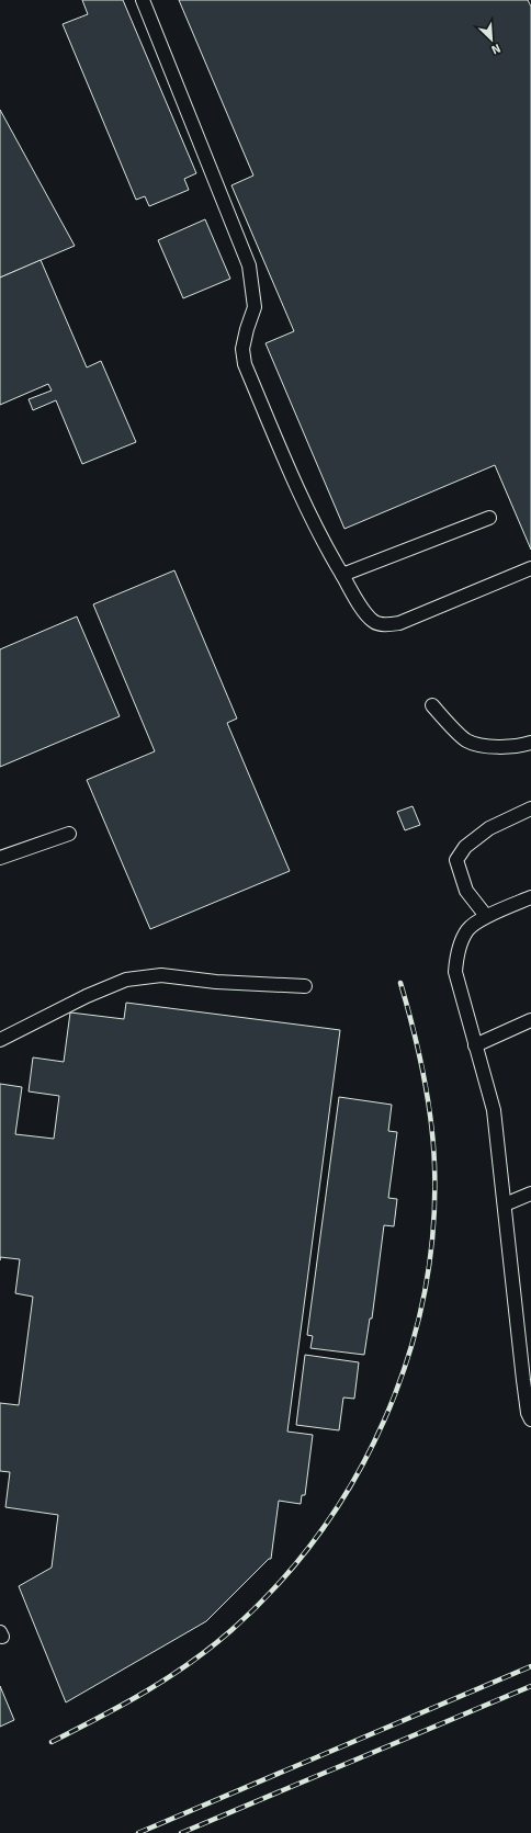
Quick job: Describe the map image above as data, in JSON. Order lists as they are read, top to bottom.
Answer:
{
  "north": "bottom right"
}
